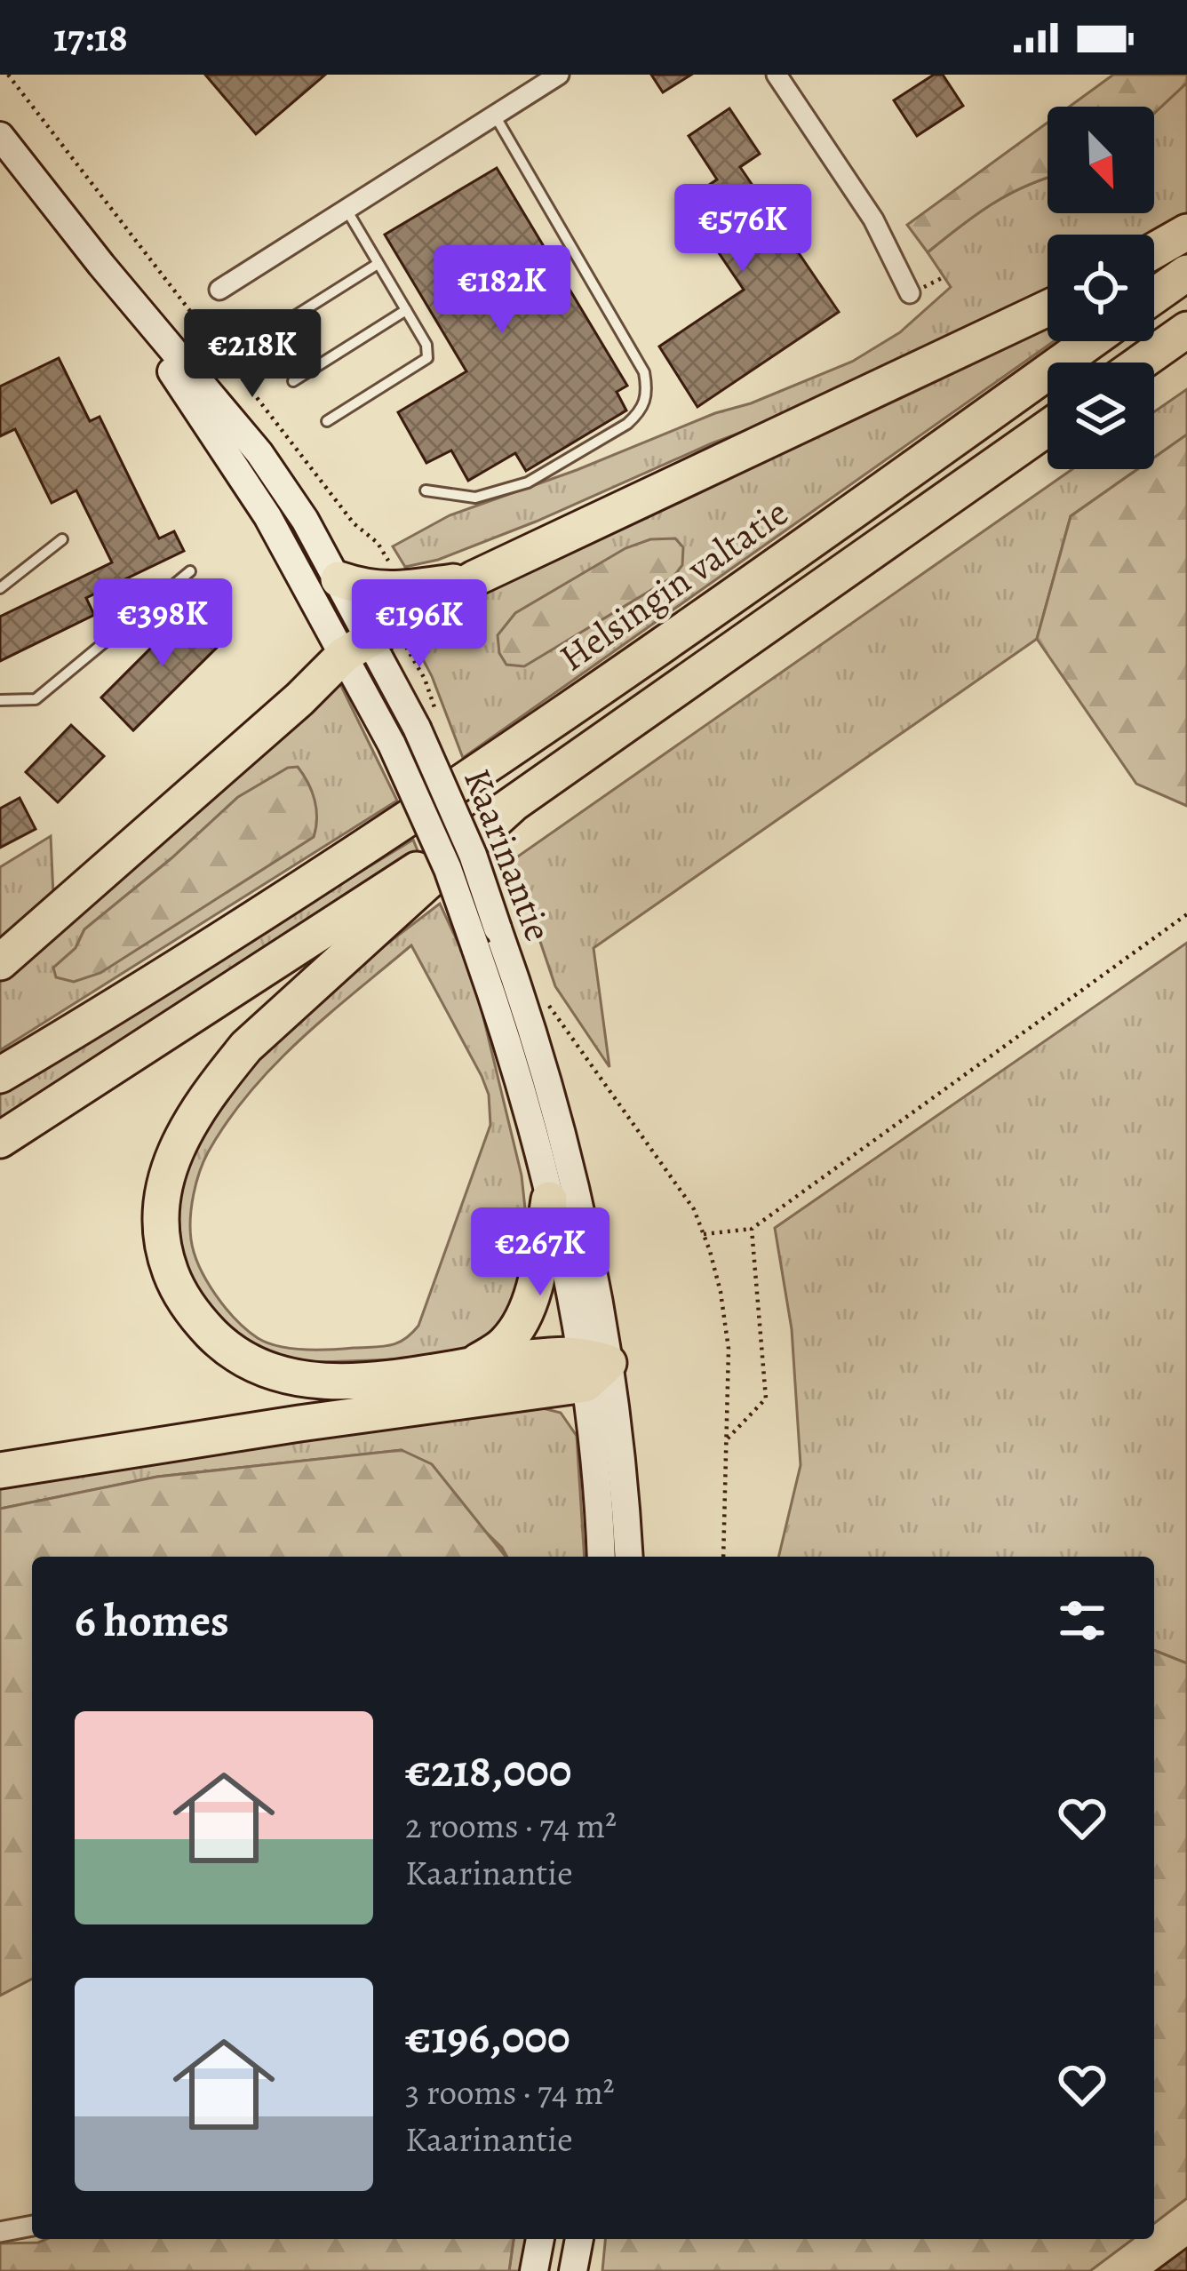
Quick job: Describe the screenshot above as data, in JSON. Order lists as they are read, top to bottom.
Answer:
{
  "streets": {
    "highway": ["Helsingin valtatie"],
    "main road": ["Kaarinantie"]
  },
  "north": "bottom right",
  "page": {
    "status": "17:18",
    "price": [
      "€576K",
      "€182K",
      "€218K",
      "€398K",
      "€196K",
      "€267K"
    ],
    "heading": "6 homes",
    "list": [
      {
        "name": "€218,000",
        "note": "2 rooms · 74 m² · Kaarinantie"
      },
      {
        "name": "€196,000",
        "note": "3 rooms · 74 m² · Kaarinantie"
      }
    ]
  }
}
